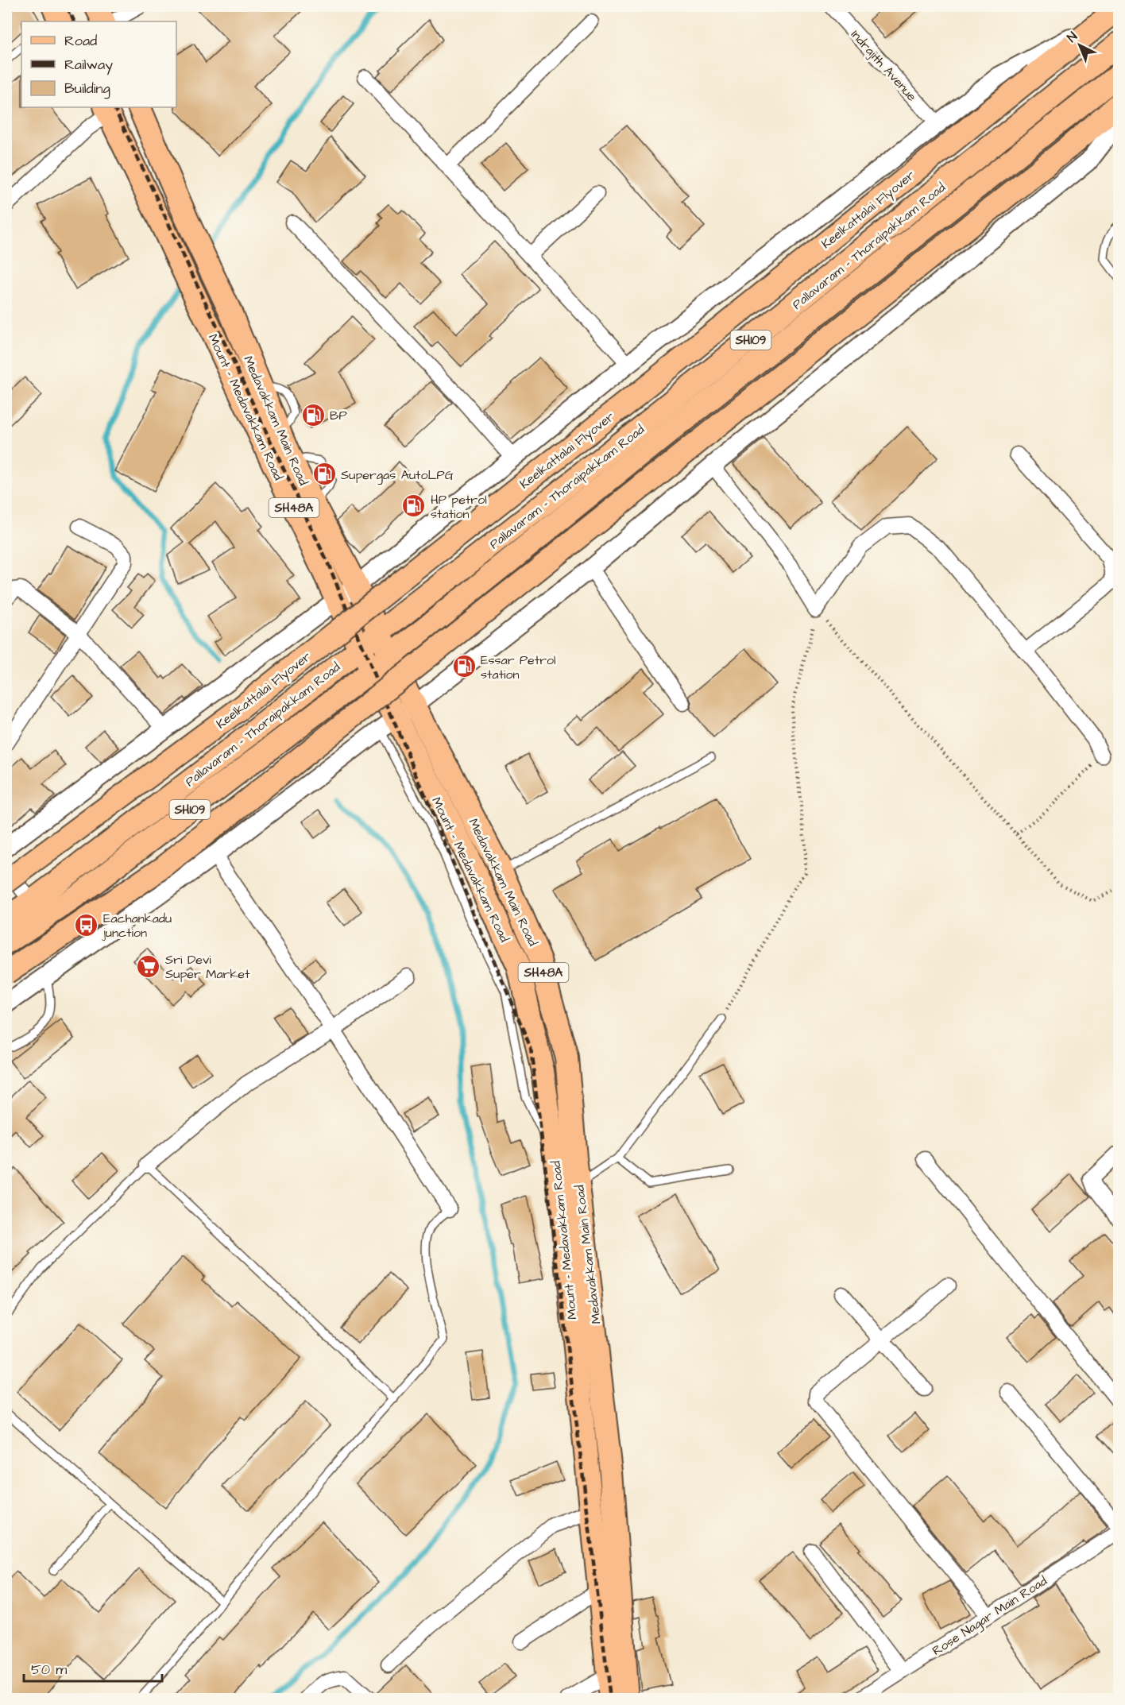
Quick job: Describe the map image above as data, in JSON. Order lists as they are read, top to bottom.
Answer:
{
  "streets": {
    "main road": [
      "Keelkattalai Flyover",
      "Pallavaram - Thoraipakkam Road",
      "SH109",
      "Mount - Medavakkam Road",
      "Medavakkam Main Road",
      "SH48A"
    ],
    "street": ["Indrajith Avenue", "Rose Nagar Main Road"]
  },
  "crossings": [
    ["Pallavaram - Thoraipakkam Road", "Mount - Medavakkam Road"],
    ["Pallavaram - Thoraipakkam Road", "Medavakkam Main Road"]
  ],
  "places": {
    "fuel station": [
      "BP",
      "Supergas AutoLPG",
      "HP petrol station",
      "Essar Petrol station"
    ],
    "bus stop": ["Eachankadu junction"],
    "supermarket": ["Sri Devi Super Market"]
  },
  "legend": ["Road", "Railway", "Building"],
  "scale_bar": "50 m",
  "north": "top left"
}
